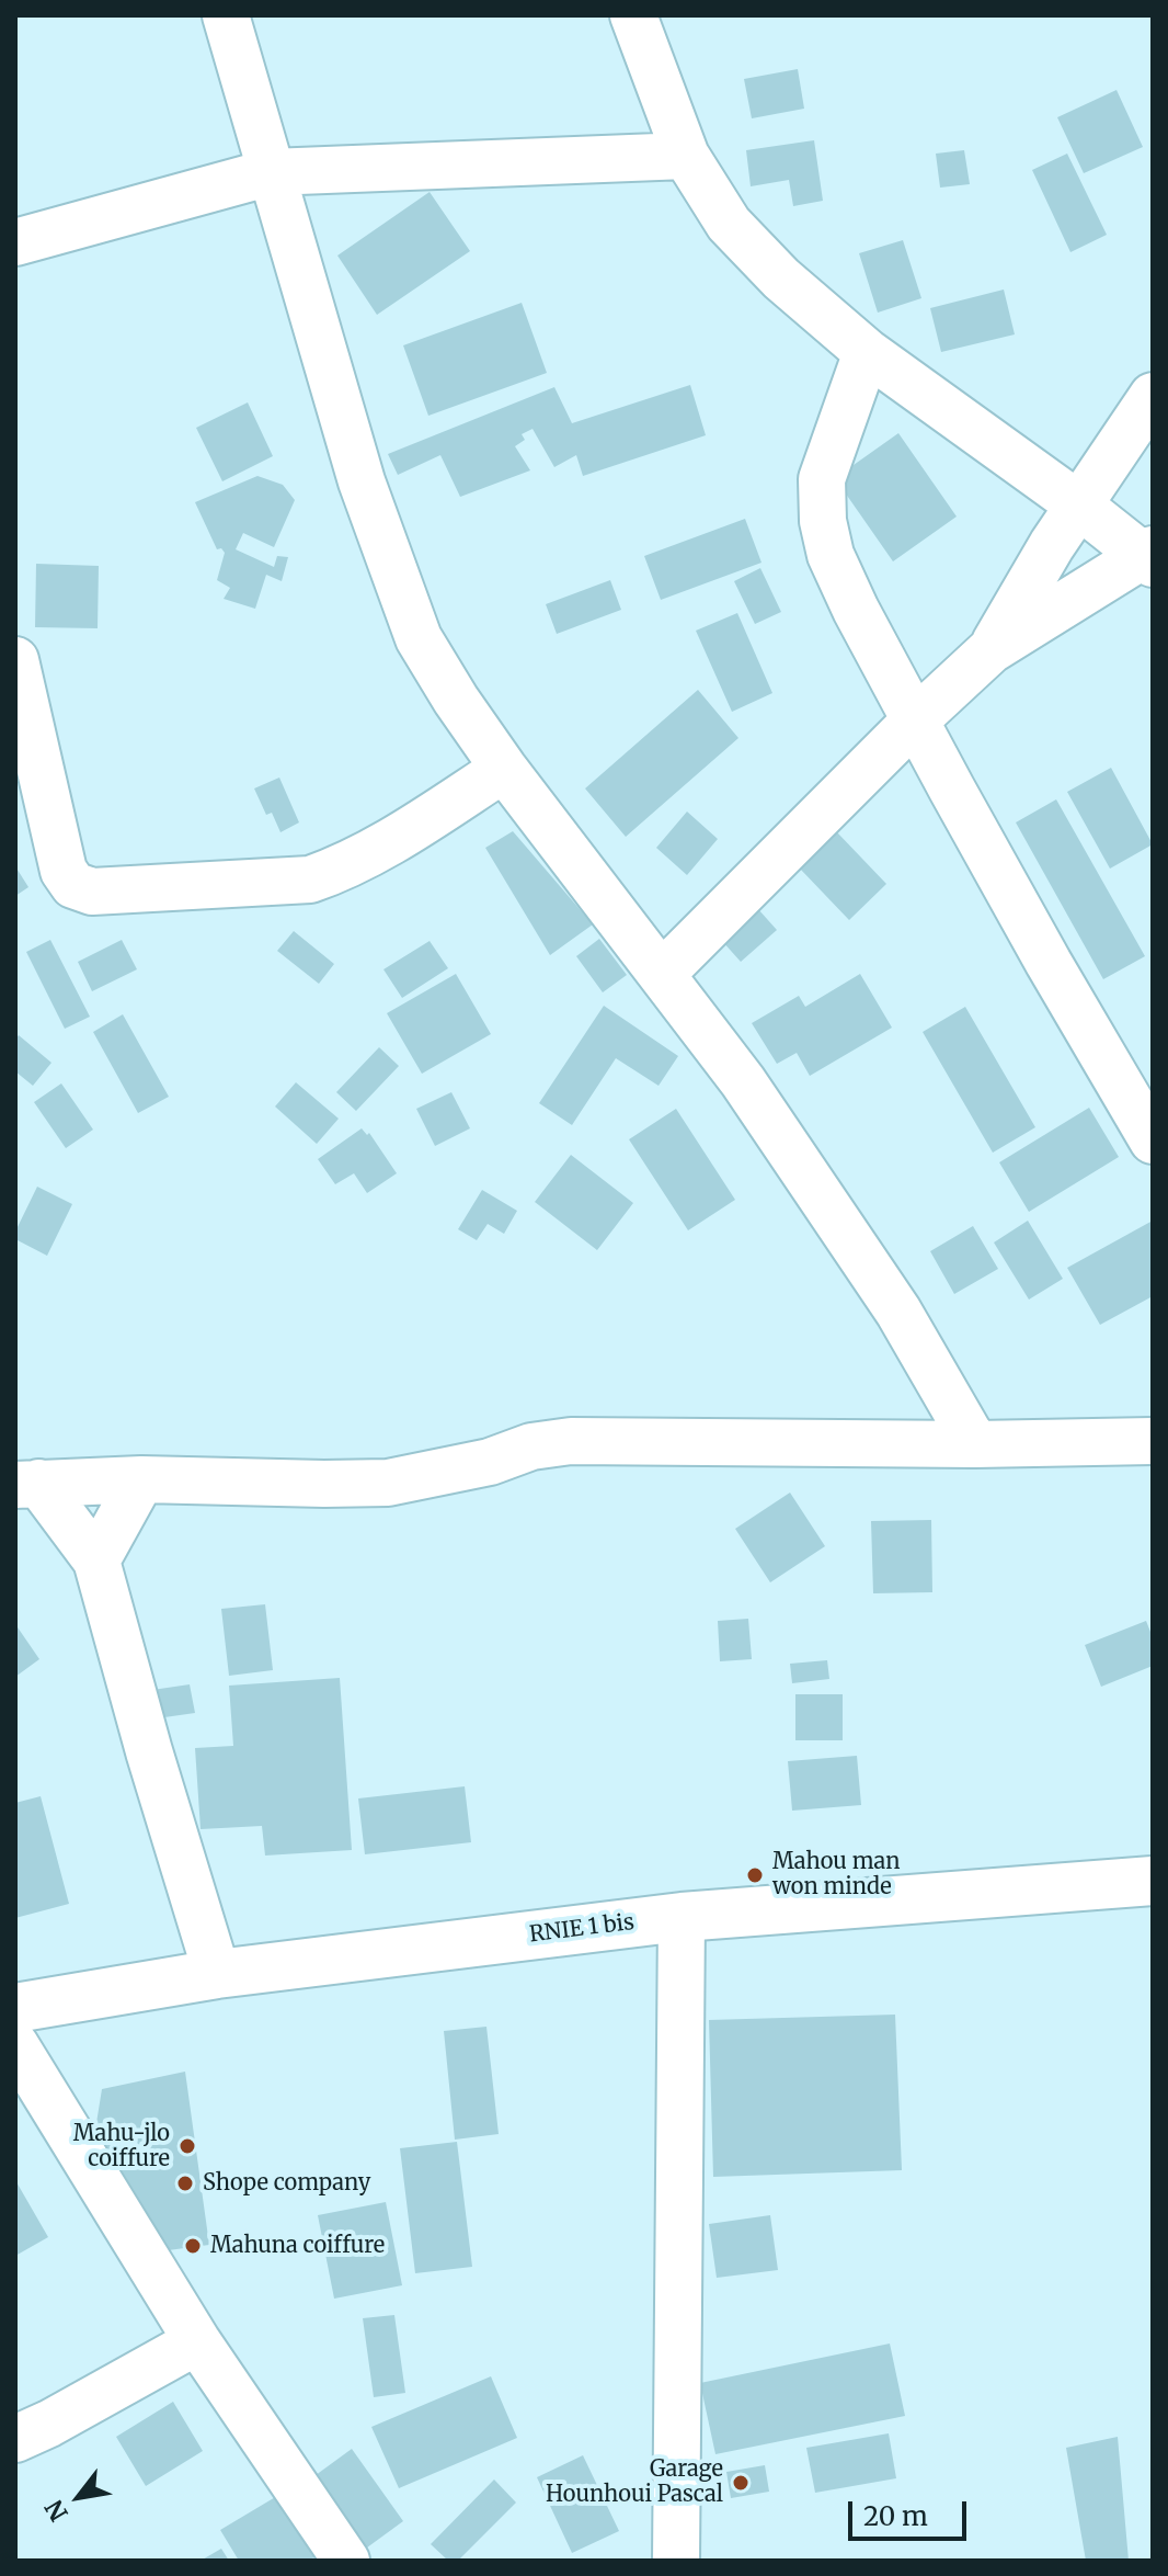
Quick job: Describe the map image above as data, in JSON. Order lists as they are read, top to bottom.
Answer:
{
  "streets": {
    "main road": ["RNIE 1 bis"]
  },
  "places": [
    "Mahou man won minde",
    "Mahu-jlo coiffure",
    "Shope company",
    "Mahuna coiffure",
    "Garage Hounhoui Pascal"
  ],
  "scale_bar": "20 m",
  "north": "bottom left"
}
